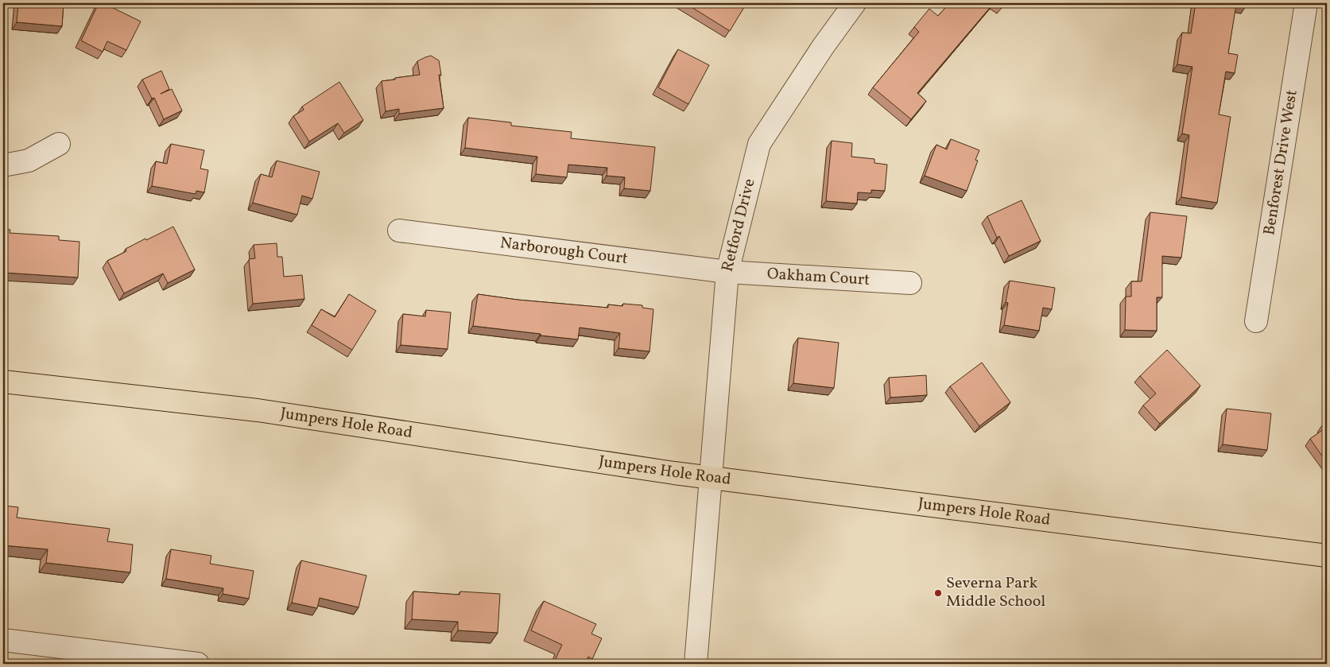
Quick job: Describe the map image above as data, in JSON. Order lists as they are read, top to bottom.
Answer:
{
  "streets": {
    "main road": ["Jumpers Hole Road"],
    "street": [
      "Benforest Drive West",
      "Retford Drive",
      "Narborough Court",
      "Oakham Court"
    ]
  },
  "crossings": [
    ["Retford Drive", "Narborough Court"],
    ["Retford Drive", "Oakham Court"],
    ["Retford Drive", "Jumpers Hole Road"],
    ["Narborough Court", "Oakham Court"]
  ],
  "places": ["Severna Park Middle School"]
}
